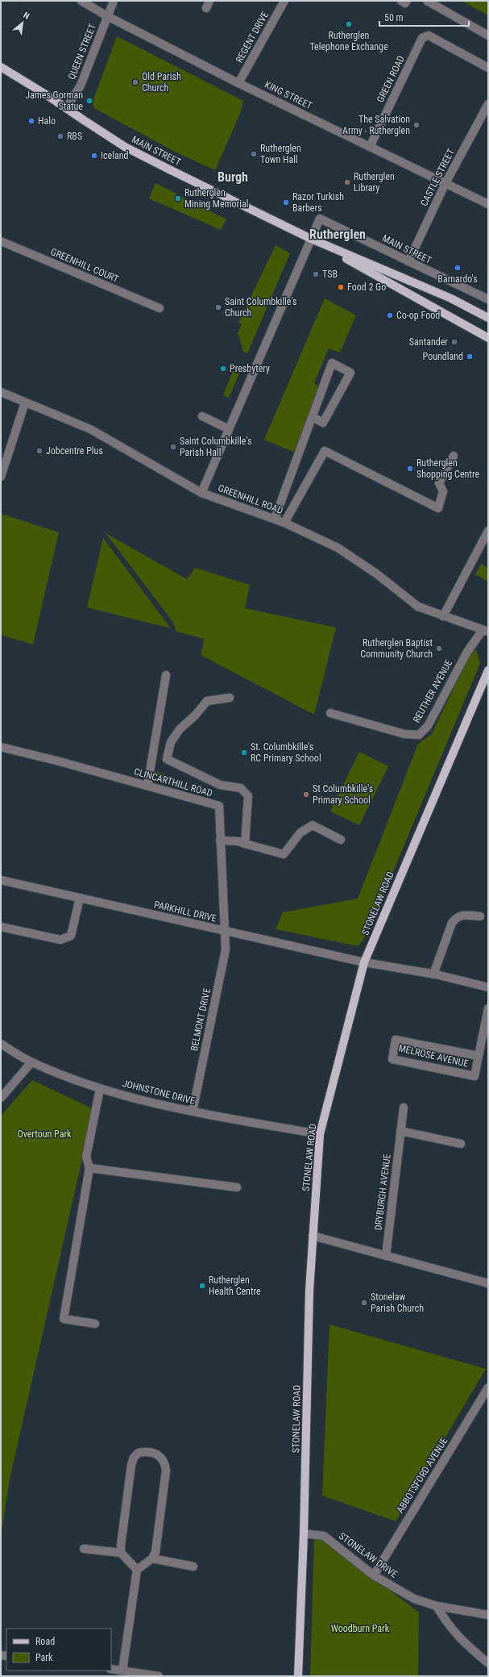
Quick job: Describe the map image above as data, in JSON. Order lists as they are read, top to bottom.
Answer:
{
  "streets": {
    "main road": ["MAIN STREET", "STONELAW ROAD"],
    "street": [
      "REGENT DRIVE",
      "QUEEN STREET",
      "GREEN ROAD",
      "KING STREET",
      "CASTLE STREET",
      "GREENHILL COURT",
      "GREENHILL ROAD",
      "REUTHER AVENUE",
      "CLINCARTHILL ROAD",
      "PARKHILL DRIVE",
      "BELMONT DRIVE",
      "MELROSE AVENUE",
      "JOHNSTONE DRIVE",
      "DRYBURGH AVENUE",
      "ABBOTSFORD AVENUE",
      "STONELAW DRIVE"
    ]
  },
  "crossings": [
    ["REGENT DRIVE", "KING STREET"],
    ["QUEEN STREET", "KING STREET"],
    ["QUEEN STREET", "MAIN STREET"],
    ["GREEN ROAD", "KING STREET"],
    ["KING STREET", "CASTLE STREET"],
    ["MAIN STREET", "CASTLE STREET"],
    ["GREENHILL ROAD", "REUTHER AVENUE"],
    ["CLINCARTHILL ROAD", "PARKHILL DRIVE"],
    ["CLINCARTHILL ROAD", "BELMONT DRIVE"],
    ["STONELAW ROAD", "PARKHILL DRIVE"],
    ["STONELAW ROAD", "JOHNSTONE DRIVE"],
    ["STONELAW ROAD", "STONELAW DRIVE"],
    ["PARKHILL DRIVE", "BELMONT DRIVE"],
    ["BELMONT DRIVE", "JOHNSTONE DRIVE"],
    ["ABBOTSFORD AVENUE", "STONELAW DRIVE"]
  ],
  "districts": ["Burgh", "Rutherglen"],
  "parks": ["Overtoun Park", "Woodburn Park"],
  "places": [
    "Rutherglen Telephone Exchange",
    "Old Parish Church",
    "James Gorman Statue",
    "Halo",
    "The Salvation Army - Rutherglen",
    "RBS",
    "Rutherglen Town Hall",
    "Iceland",
    "Rutherglen Library",
    "Rutherglen Mining Memorial",
    "Razor Turkish Barbers",
    "Barnardo's",
    "TSB",
    "Food 2 Go",
    "Saint Columbkille's Church",
    "Co-op Food",
    "Santander",
    "Poundland",
    "Presbytery",
    "Saint Columbkille's Parish Hall",
    "Jobcentre Plus",
    "Rutherglen Shopping Centre",
    "Rutherglen Baptist Community Church",
    "St. Columbkille's RC Primary School",
    "St Columbkille's Primary School",
    "Rutherglen Health Centre",
    "Stonelaw Parish Church"
  ],
  "legend": ["Road", "Park"],
  "scale_bar": "50 m",
  "north": "top right"
}
